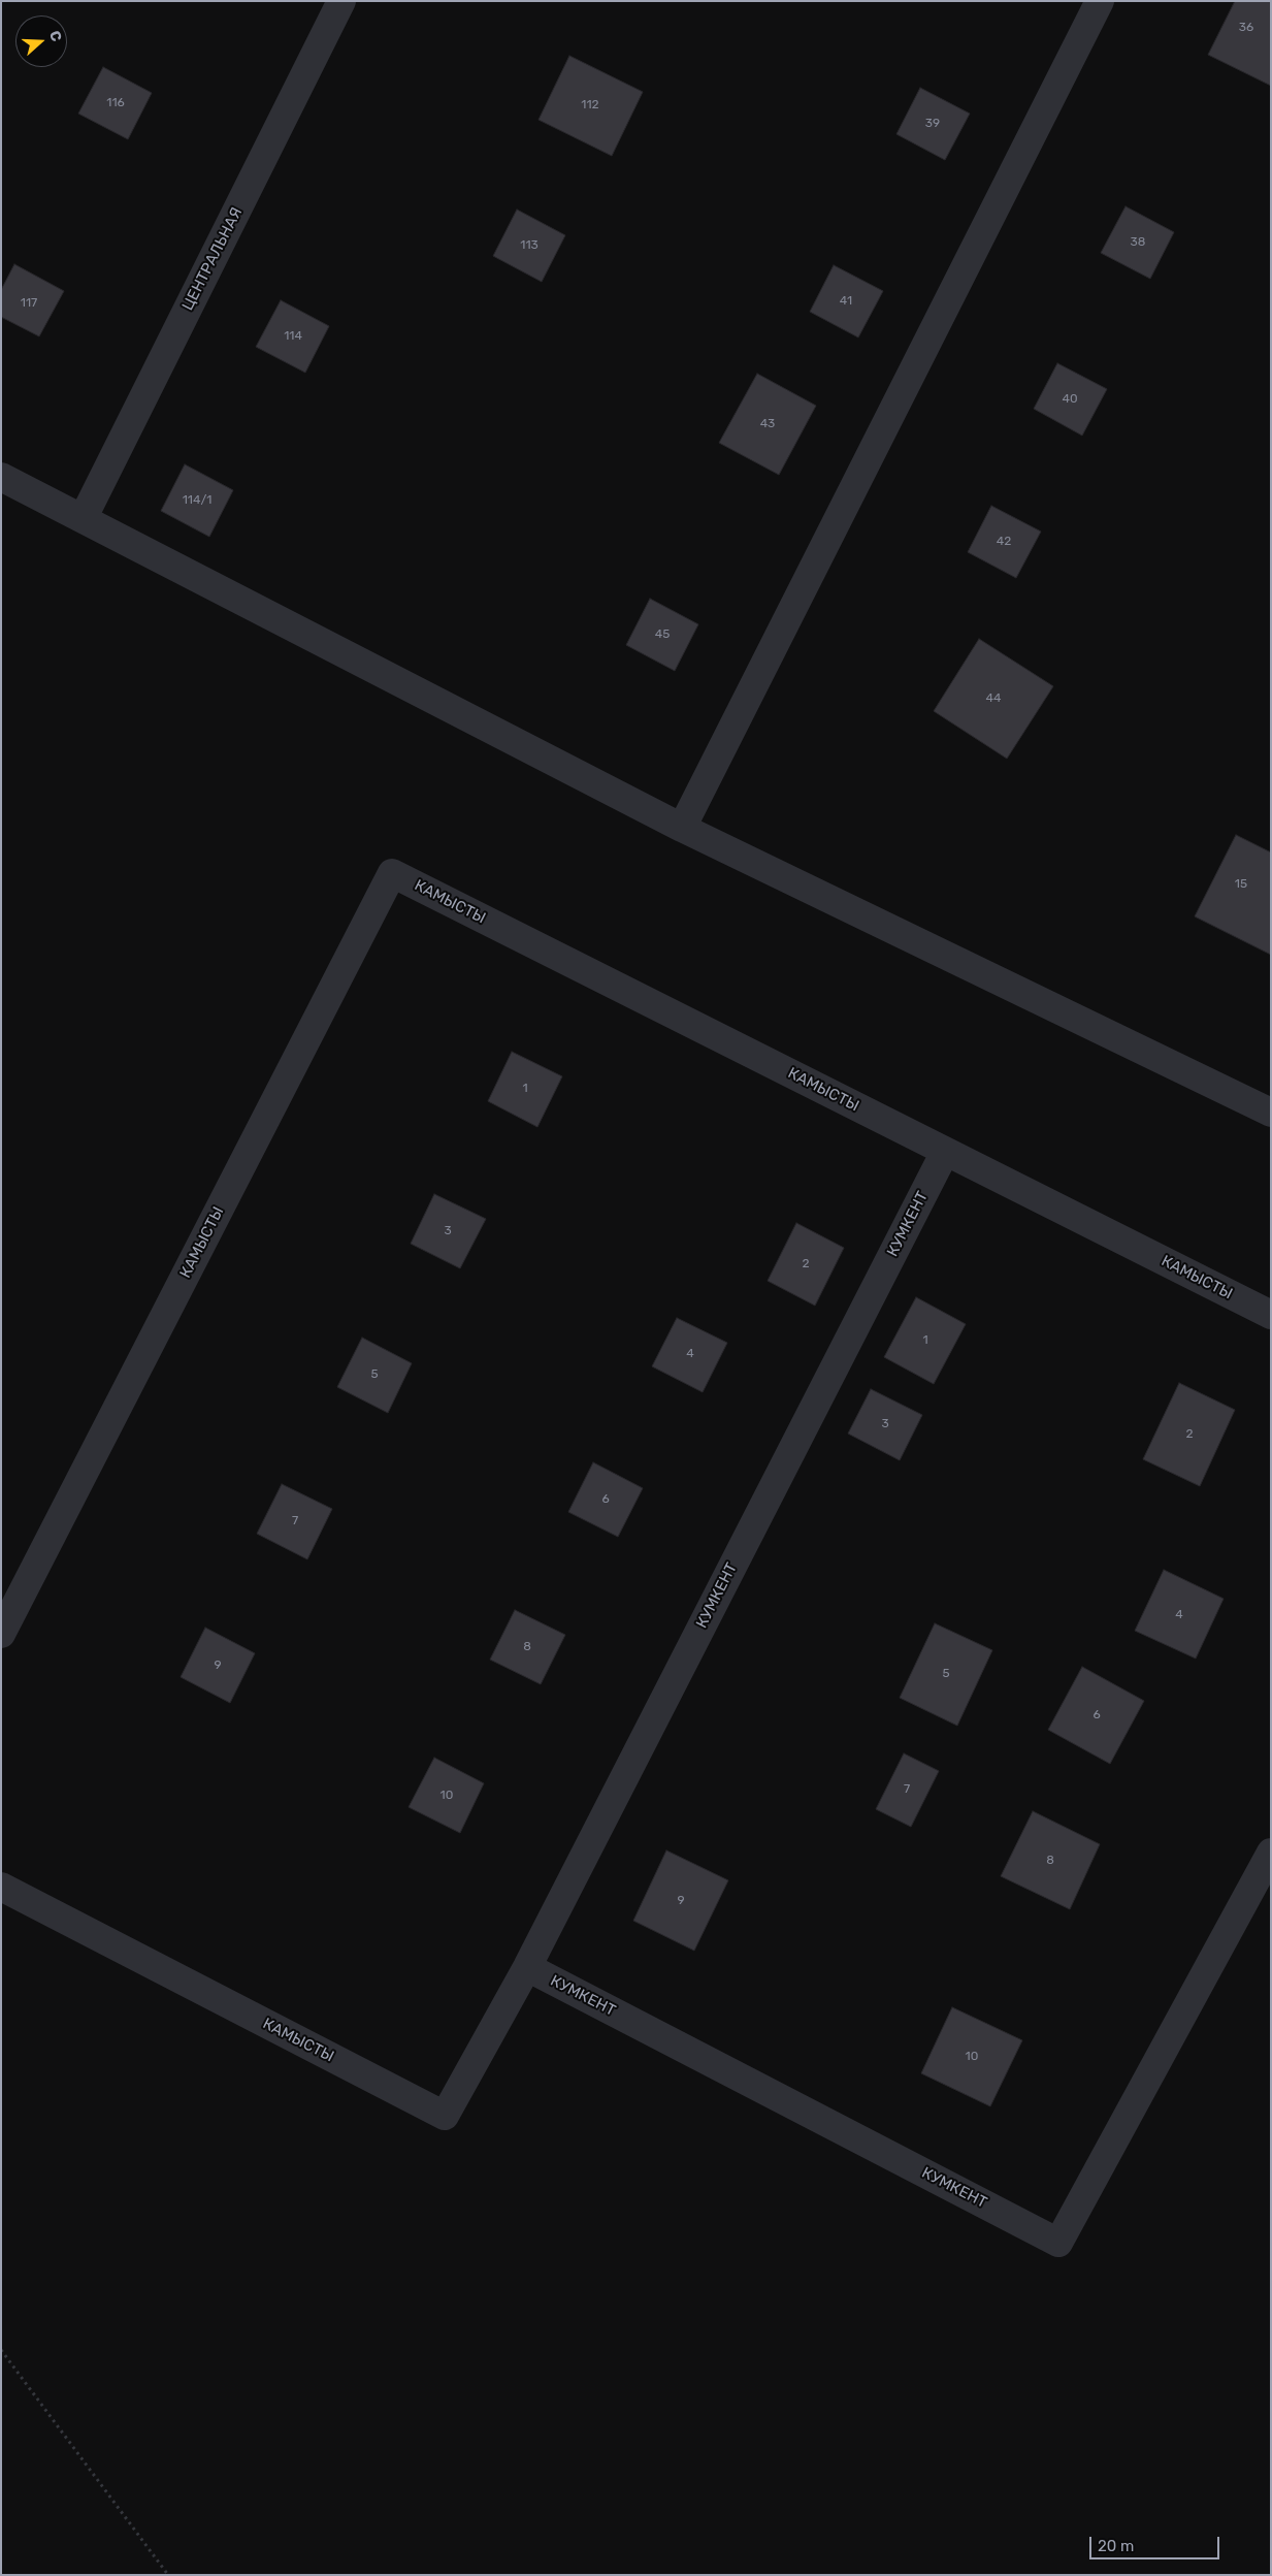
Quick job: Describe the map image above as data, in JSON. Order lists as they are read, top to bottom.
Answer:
{
  "streets": {
    "street": ["ЦЕНТРАЛЬНАЯ", "КАМЫСТЫ", "КУМКЕНТ"]
  },
  "crossings": [
    ["КАМЫСТЫ", "КУМКЕНТ"]
  ],
  "house_numbers": [
    "36",
    "116",
    "112",
    "39",
    "38",
    "113",
    "41",
    "117",
    "114",
    "40",
    "43",
    "114/1",
    "42",
    "45",
    "44",
    "15",
    "1",
    "3",
    "2",
    "1",
    "4",
    "5",
    "3",
    "2",
    "6",
    "7",
    "4",
    "8",
    "9",
    "5",
    "6",
    "7",
    "10",
    "8",
    "9",
    "10"
  ],
  "scale_bar": "20 m",
  "north": "right"
}
